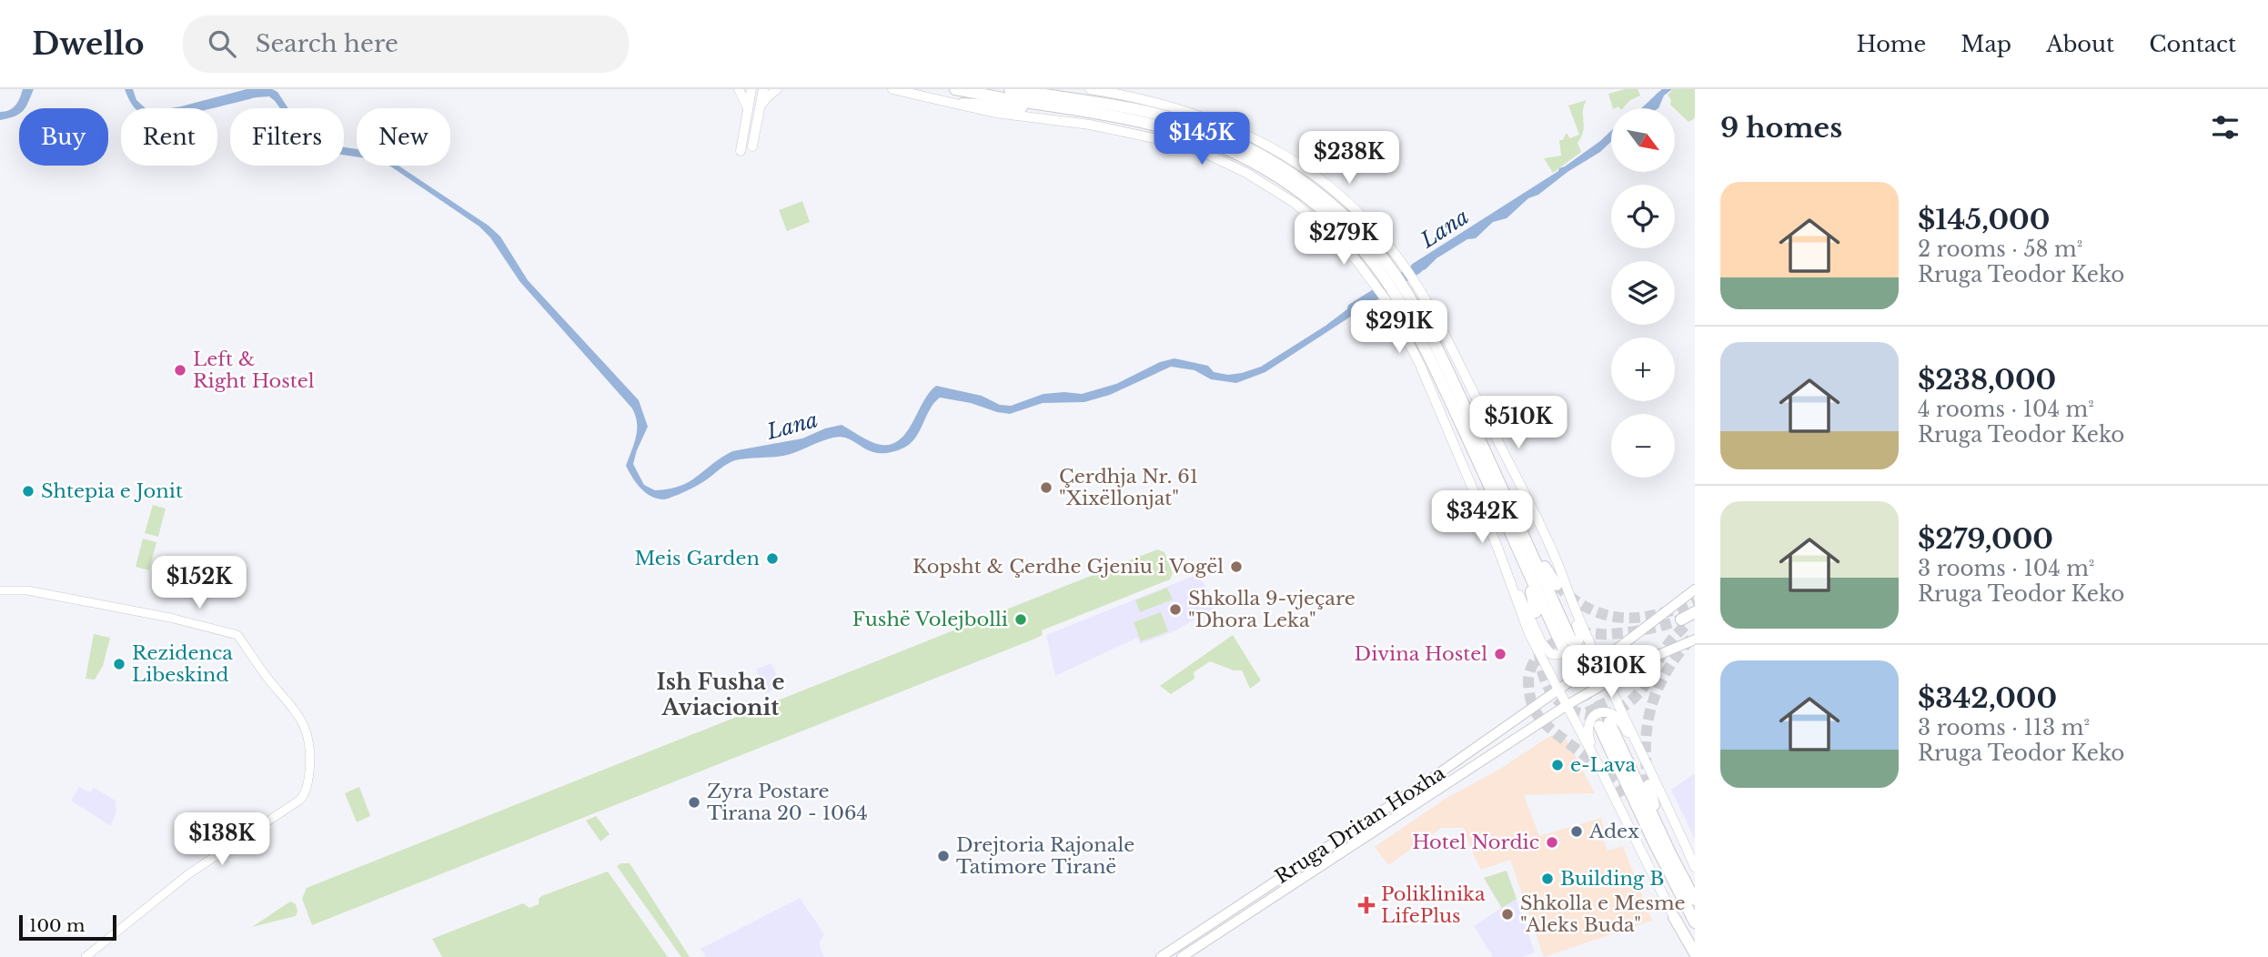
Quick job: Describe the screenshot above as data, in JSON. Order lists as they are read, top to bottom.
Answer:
{
  "streets": {
    "main road": ["Rruga Dritan Hoxha"]
  },
  "districts": ["Ish Fusha e Aviacionit"],
  "water": ["Lana"],
  "places": {
    "other": [
      "Left & Right Hostel",
      "Çerdhja Nr. 61 \"Xixëllonjat\"",
      "Shtepia e Jonit",
      "Meis Garden",
      "Kopsht & Çerdhe Gjeniu i Vogël",
      "Shkolla 9-vjeçare \"Dhora Leka\"",
      "Fushë Volejbolli",
      "Divina Hostel",
      "Rezidenca Libeskind",
      "e-Lava",
      "Zyra Postare Tirana 20 - 1064",
      "Adex",
      "Hotel Nordic",
      "Drejtoria Rajonale Tatimore Tiranë",
      "Building B",
      "Shkolla e Mesme \"Aleks Buda\""
    ],
    "health": ["Poliklinika LifePlus"]
  },
  "scale_bar": "100 m",
  "north": "bottom right",
  "page": {
    "header": "Dwello",
    "search": "Search here",
    "nav": [
      "Home",
      "Map",
      "About",
      "Contact"
    ],
    "heading": "9 homes",
    "map_buttons": ["+", "−"],
    "chip": [
      "Buy",
      "Rent",
      "Filters",
      "New"
    ],
    "price": [
      "$145K",
      "$238K",
      "$279K",
      "$291K",
      "$510K",
      "$342K",
      "$152K",
      "$310K",
      "$138K"
    ],
    "list": [
      {
        "name": "$145,000",
        "note": "2 rooms · 58 m² · Rruga Teodor Keko"
      },
      {
        "name": "$238,000",
        "note": "4 rooms · 104 m² · Rruga Teodor Keko"
      },
      {
        "name": "$279,000",
        "note": "3 rooms · 104 m² · Rruga Teodor Keko"
      },
      {
        "name": "$342,000",
        "note": "3 rooms · 113 m² · Rruga Teodor Keko"
      }
    ],
    "scale": "100 m"
  }
}
